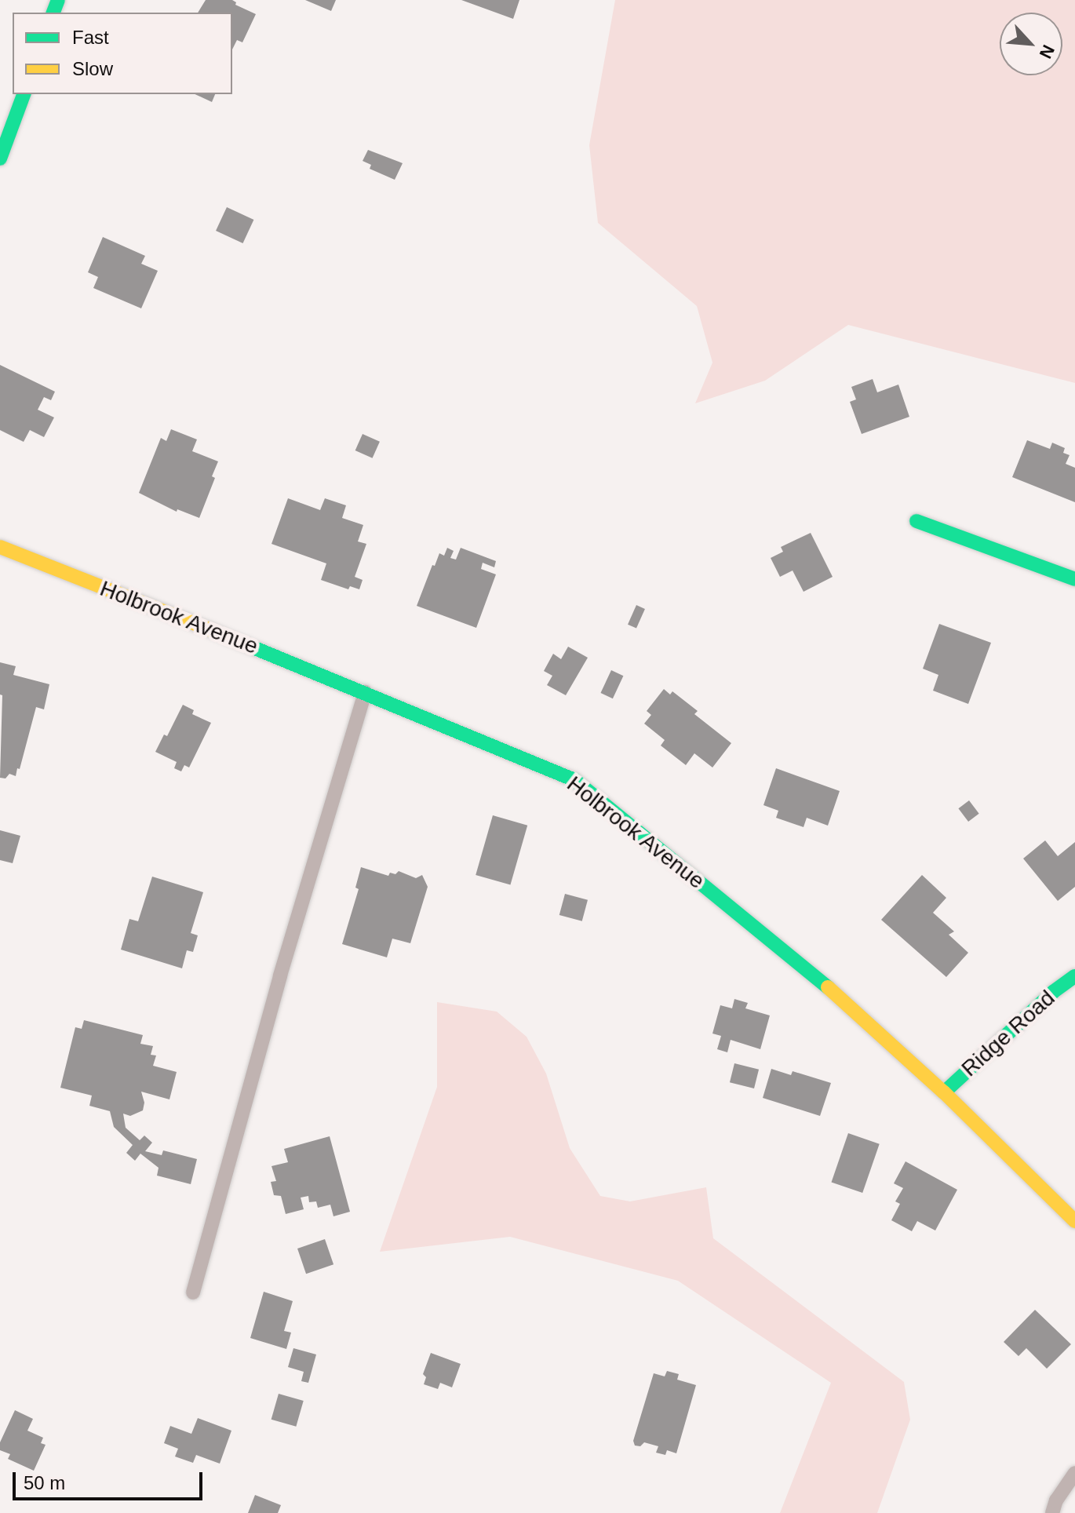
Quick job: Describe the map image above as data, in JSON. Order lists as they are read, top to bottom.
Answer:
{
  "streets": {
    "street": ["Holbrook Avenue", "Ridge Road"]
  },
  "crossings": [
    ["Holbrook Avenue", "Ridge Road"]
  ],
  "legend": ["Fast", "Slow"],
  "scale_bar": "50 m",
  "north": "bottom right"
}
